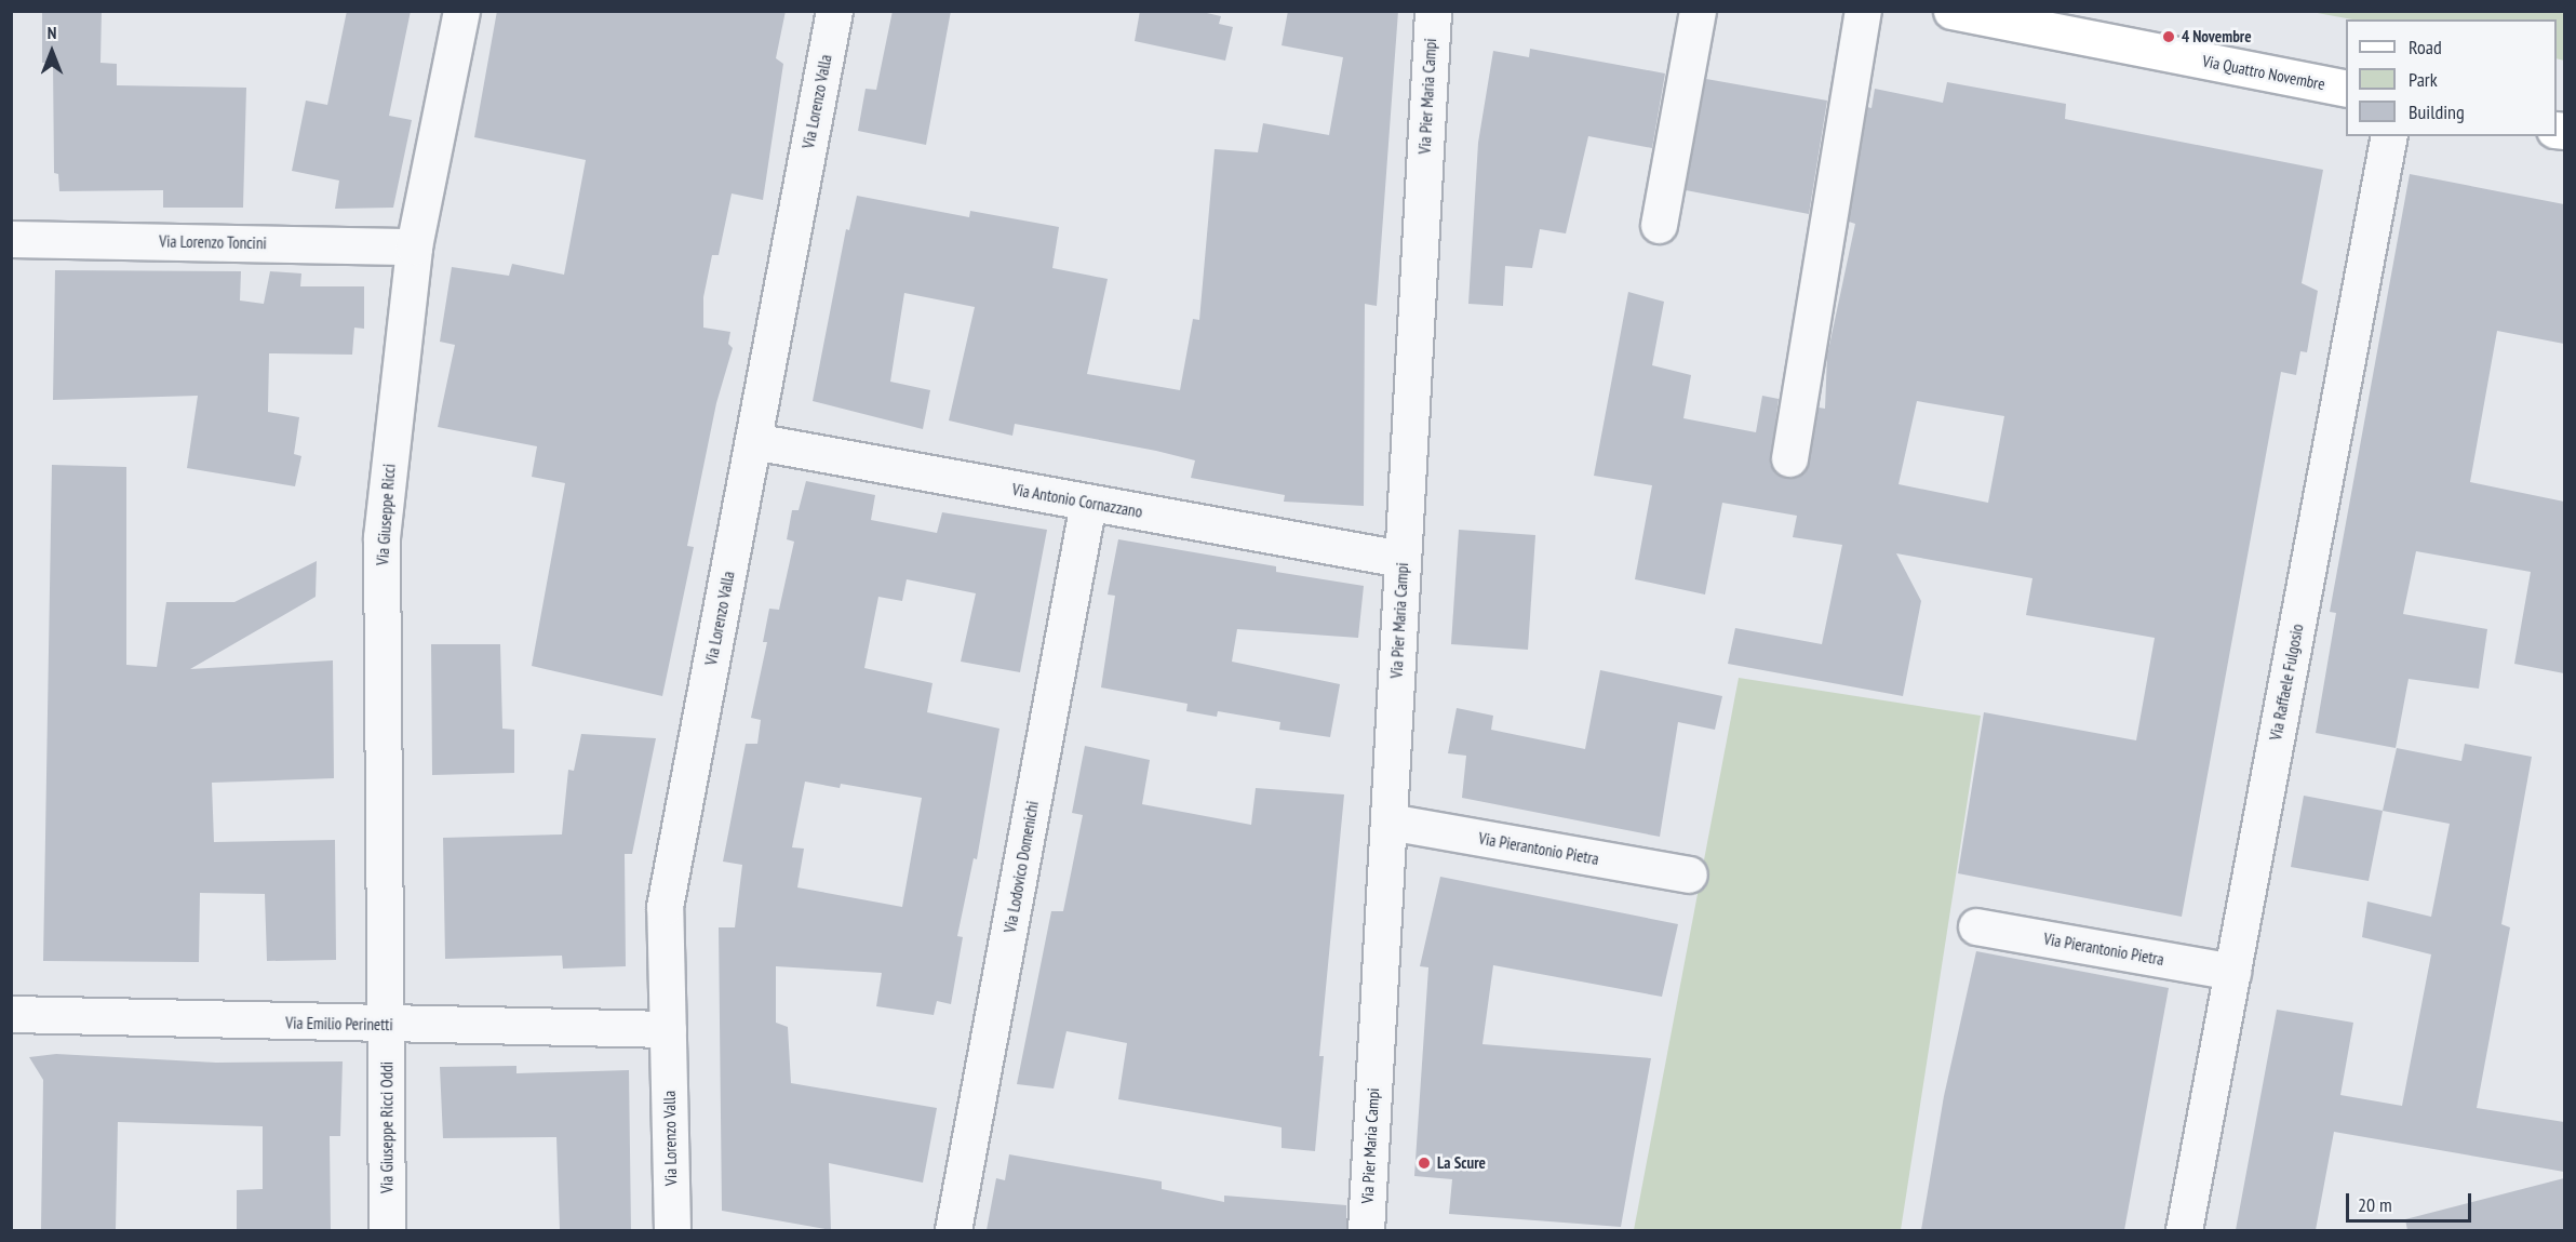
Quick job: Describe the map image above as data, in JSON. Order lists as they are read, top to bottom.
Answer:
{
  "streets": {
    "main road": ["Via Quattro Novembre"],
    "street": [
      "Via Pier Maria Campi",
      "Via Lorenzo Valla",
      "Via Lorenzo Toncini",
      "Via Antonio Cornazzano",
      "Via Giuseppe Ricci",
      "Via Raffaele Fulgosio",
      "Via Pierantonio Pietra",
      "Via Lodovico Domenichi",
      "Via Emilio Perinetti",
      "Via Giuseppe Ricci Oddi"
    ]
  },
  "crossings": [
    ["Via Pier Maria Campi", "Via Antonio Cornazzano"],
    ["Via Pier Maria Campi", "Via Pierantonio Pietra"],
    ["Via Lorenzo Valla", "Via Antonio Cornazzano"],
    ["Via Lorenzo Valla", "Via Emilio Perinetti"],
    ["Via Lorenzo Toncini", "Via Giuseppe Ricci"],
    ["Via Antonio Cornazzano", "Via Lodovico Domenichi"],
    ["Via Giuseppe Ricci", "Via Emilio Perinetti"],
    ["Via Giuseppe Ricci", "Via Giuseppe Ricci Oddi"],
    ["Via Raffaele Fulgosio", "Via Pierantonio Pietra"],
    ["Via Emilio Perinetti", "Via Giuseppe Ricci Oddi"]
  ],
  "places": ["4 Novembre", "La Scure"],
  "legend": ["Road", "Park", "Building"],
  "scale_bar": "20 m",
  "north": "top"
}
